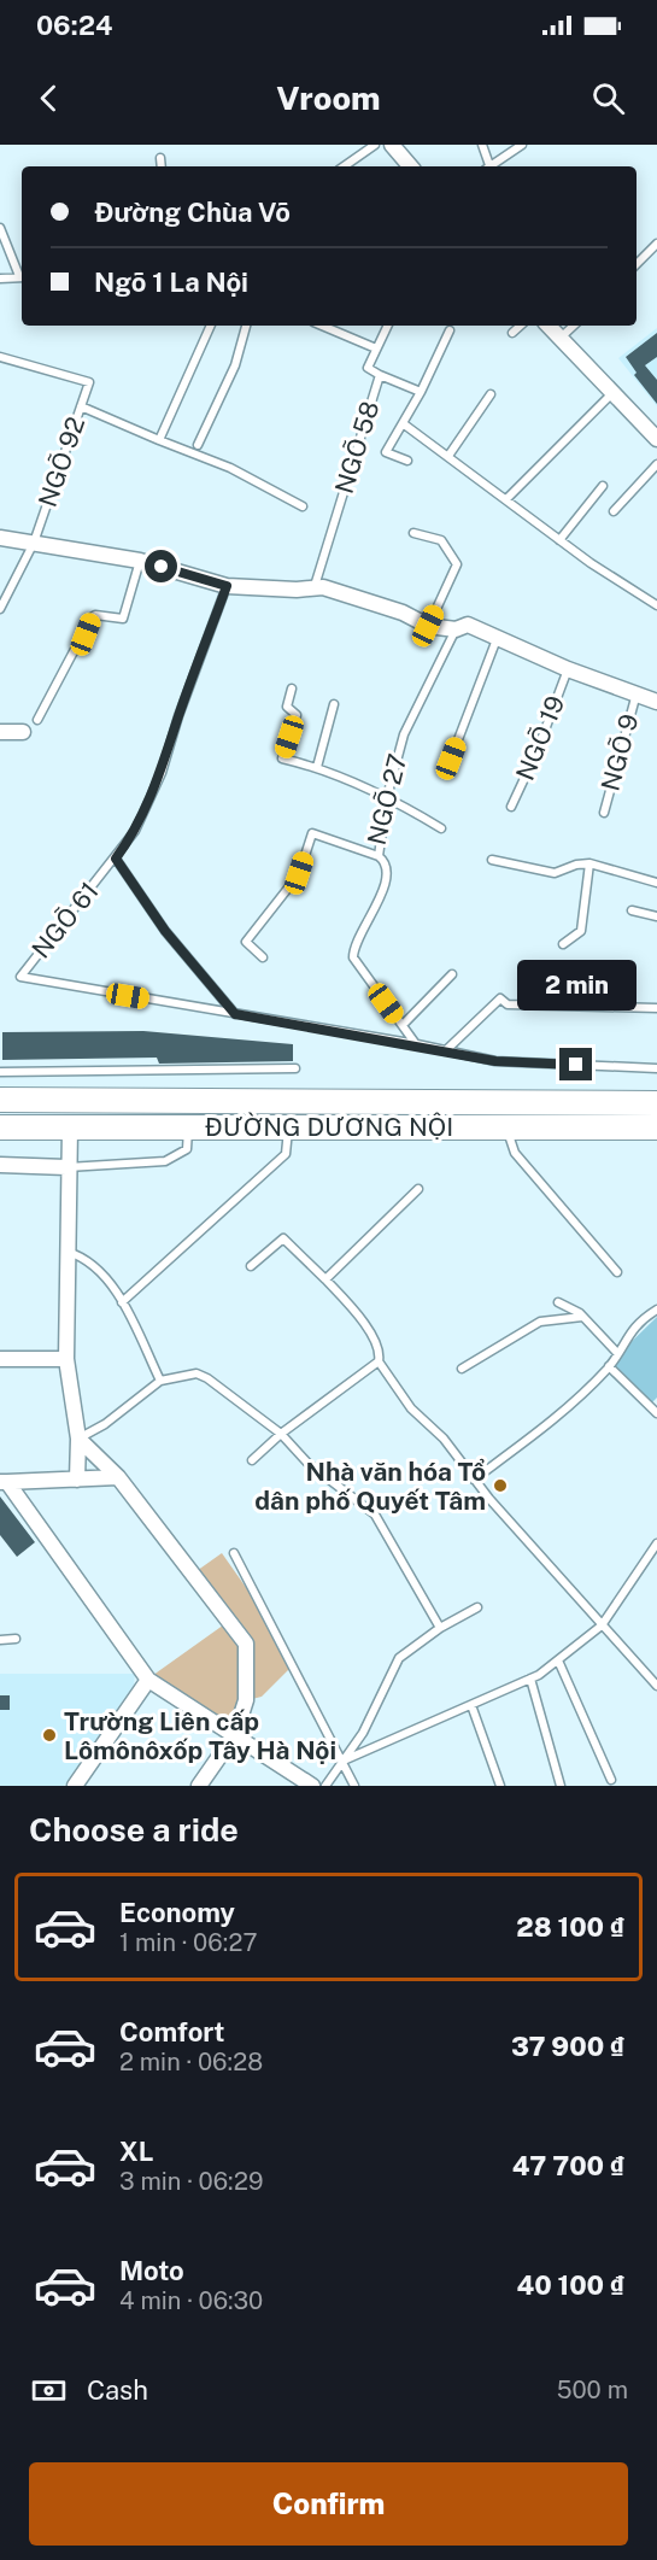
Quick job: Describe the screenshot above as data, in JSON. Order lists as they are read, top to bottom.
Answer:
{
  "streets": {
    "main road": ["ĐƯỜNG DƯƠNG NỘI"],
    "lane": [
      "NGÕ 58",
      "NGÕ 92",
      "NGÕ 19",
      "NGÕ 9",
      "NGÕ 27",
      "NGÕ 61"
    ]
  },
  "places": ["Nhà văn hóa Tổ dân phố Quyết Tâm", "Trường Liên cấp Lômônôxốp Tây Hà Nội"],
  "page": {
    "status": "06:24",
    "header": "Vroom",
    "banner": ["Đường Chùa Võ", "Ngõ 1 La Nội"],
    "bubble": "2 min",
    "heading": "Choose a ride",
    "list": [
      {
        "name": "Economy",
        "note": "1 min · 06:27",
        "value": "28 100 ₫"
      },
      {
        "name": "Comfort",
        "note": "2 min · 06:28",
        "value": "37 900 ₫"
      },
      {
        "name": "XL",
        "note": "3 min · 06:29",
        "value": "47 700 ₫"
      },
      {
        "name": "Moto",
        "note": "4 min · 06:30",
        "value": "40 100 ₫"
      }
    ],
    "pay": ["Cash", "500 m"],
    "buttons": "Confirm"
  }
}
